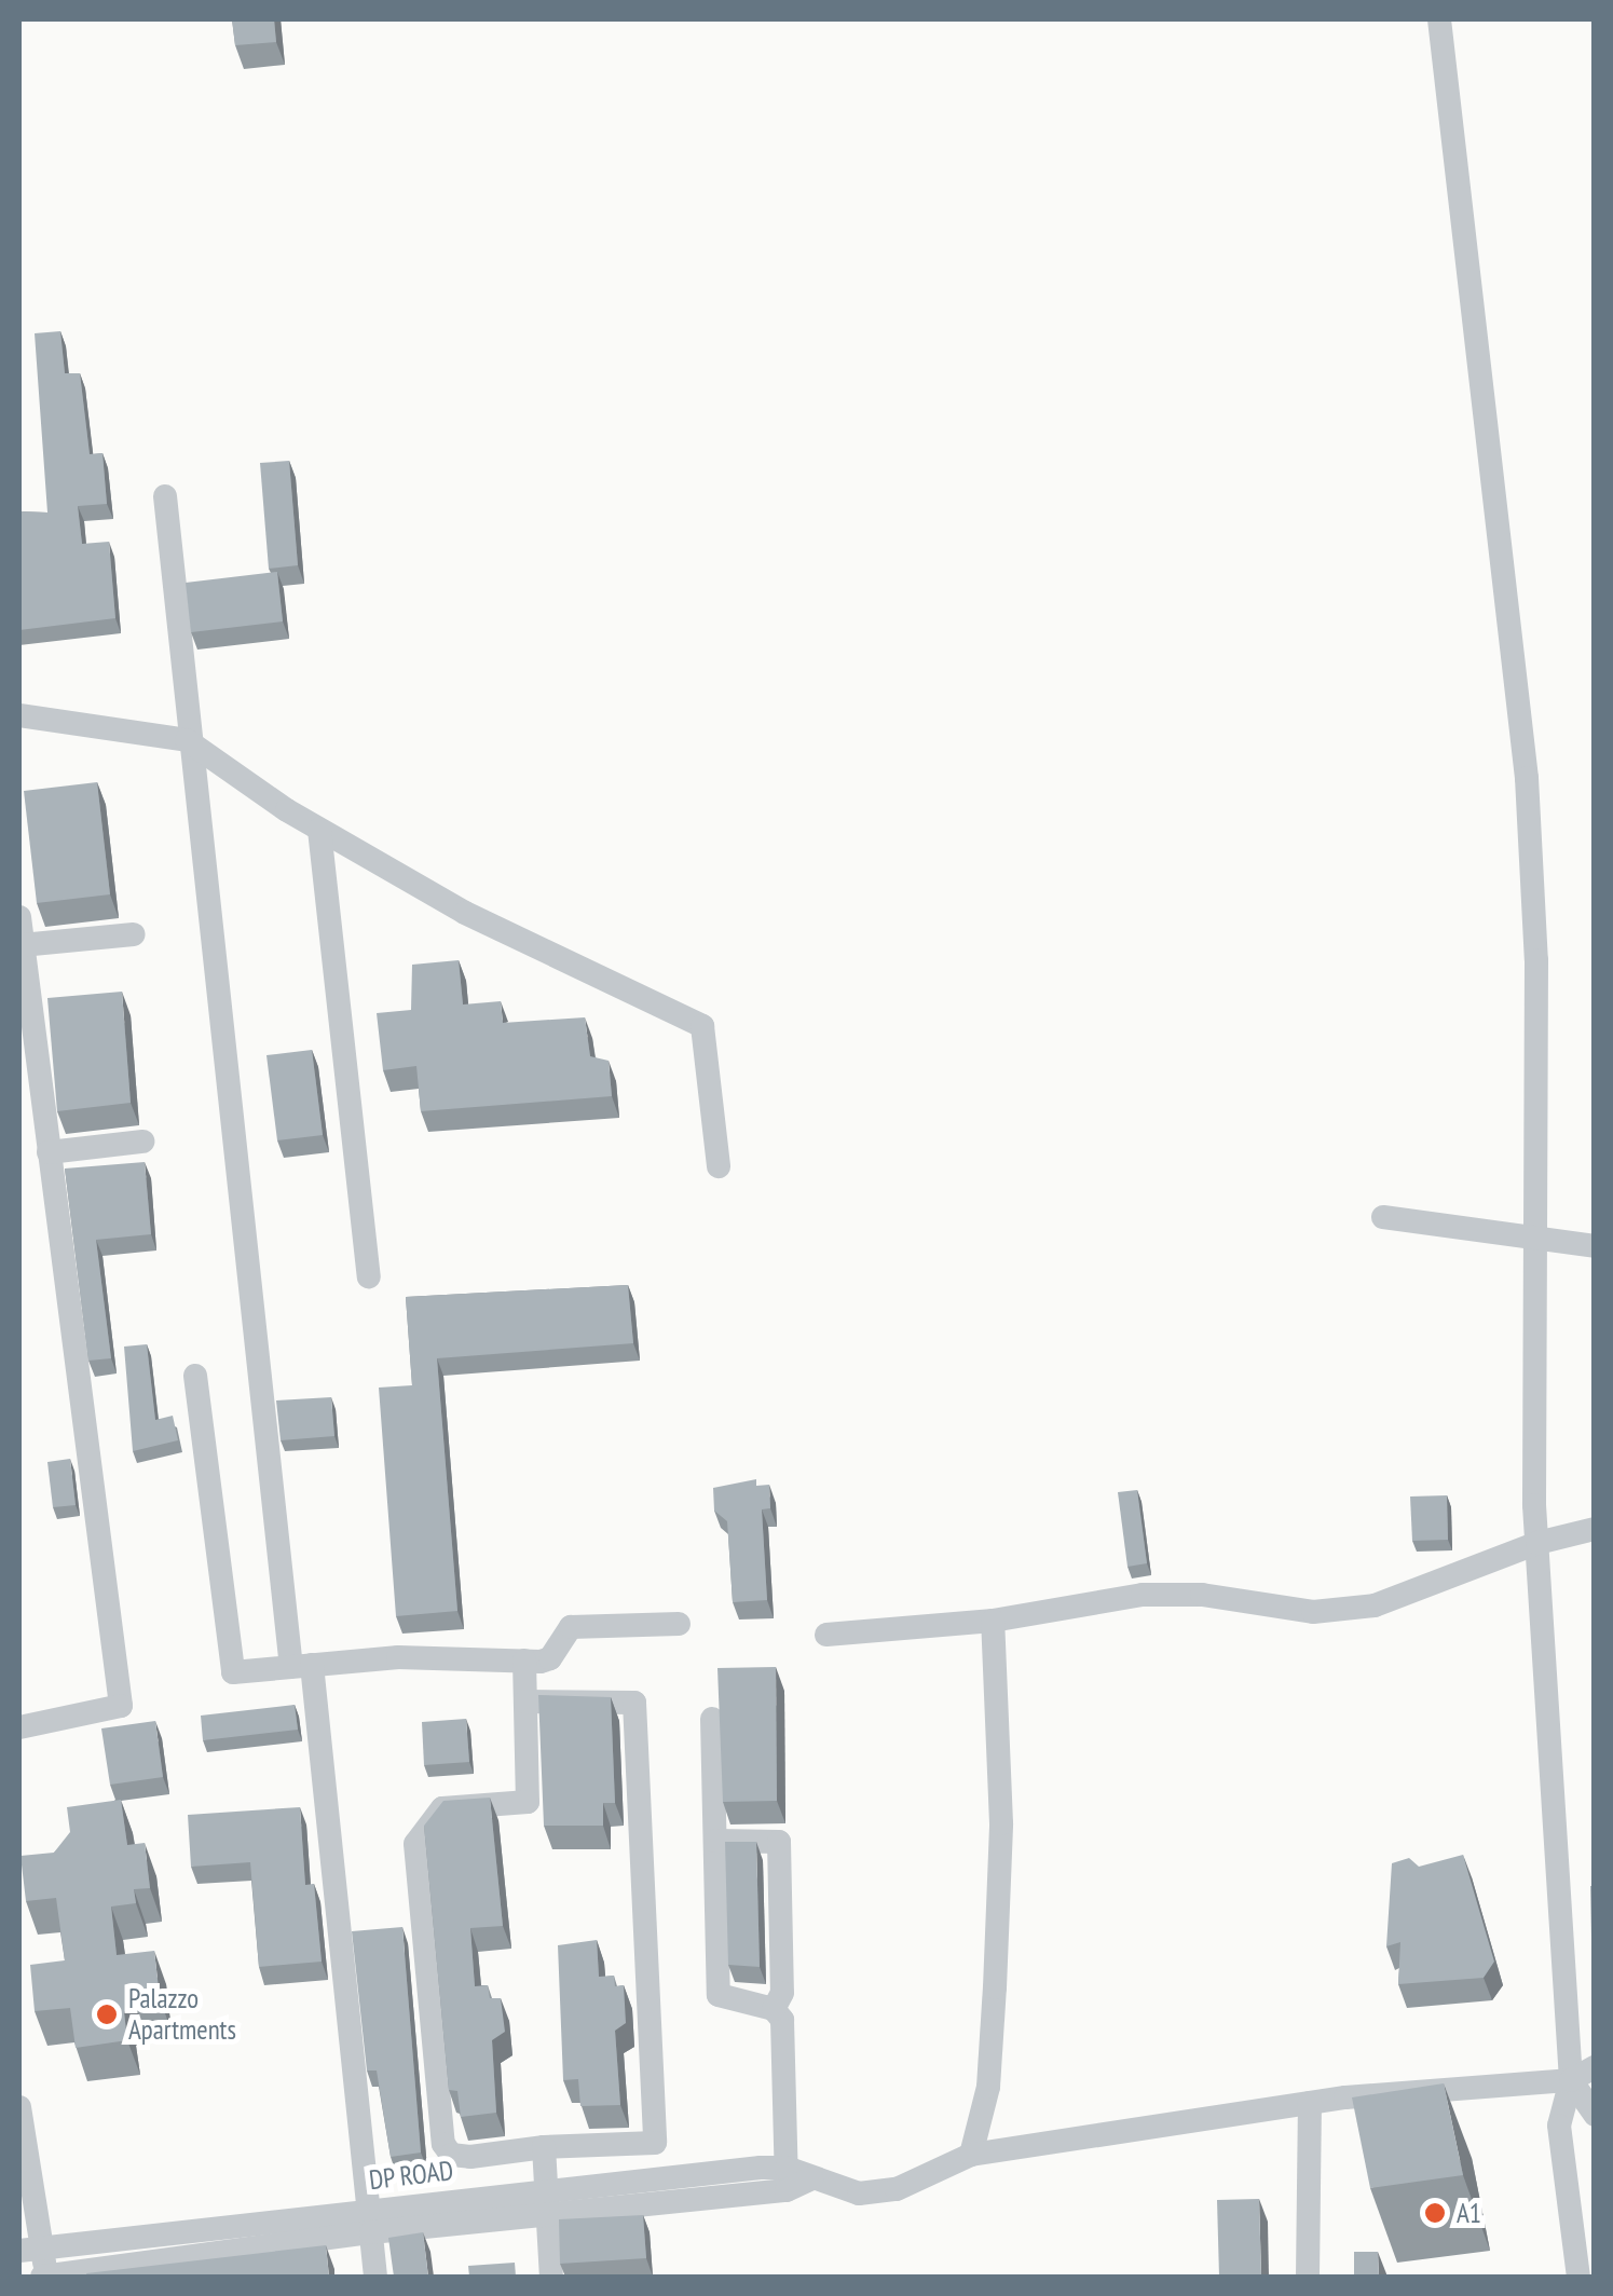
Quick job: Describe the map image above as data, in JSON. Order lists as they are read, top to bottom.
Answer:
{
  "streets": {
    "street": ["DP ROAD"]
  },
  "places": ["Palazzo Apartments", "A1"]
}
